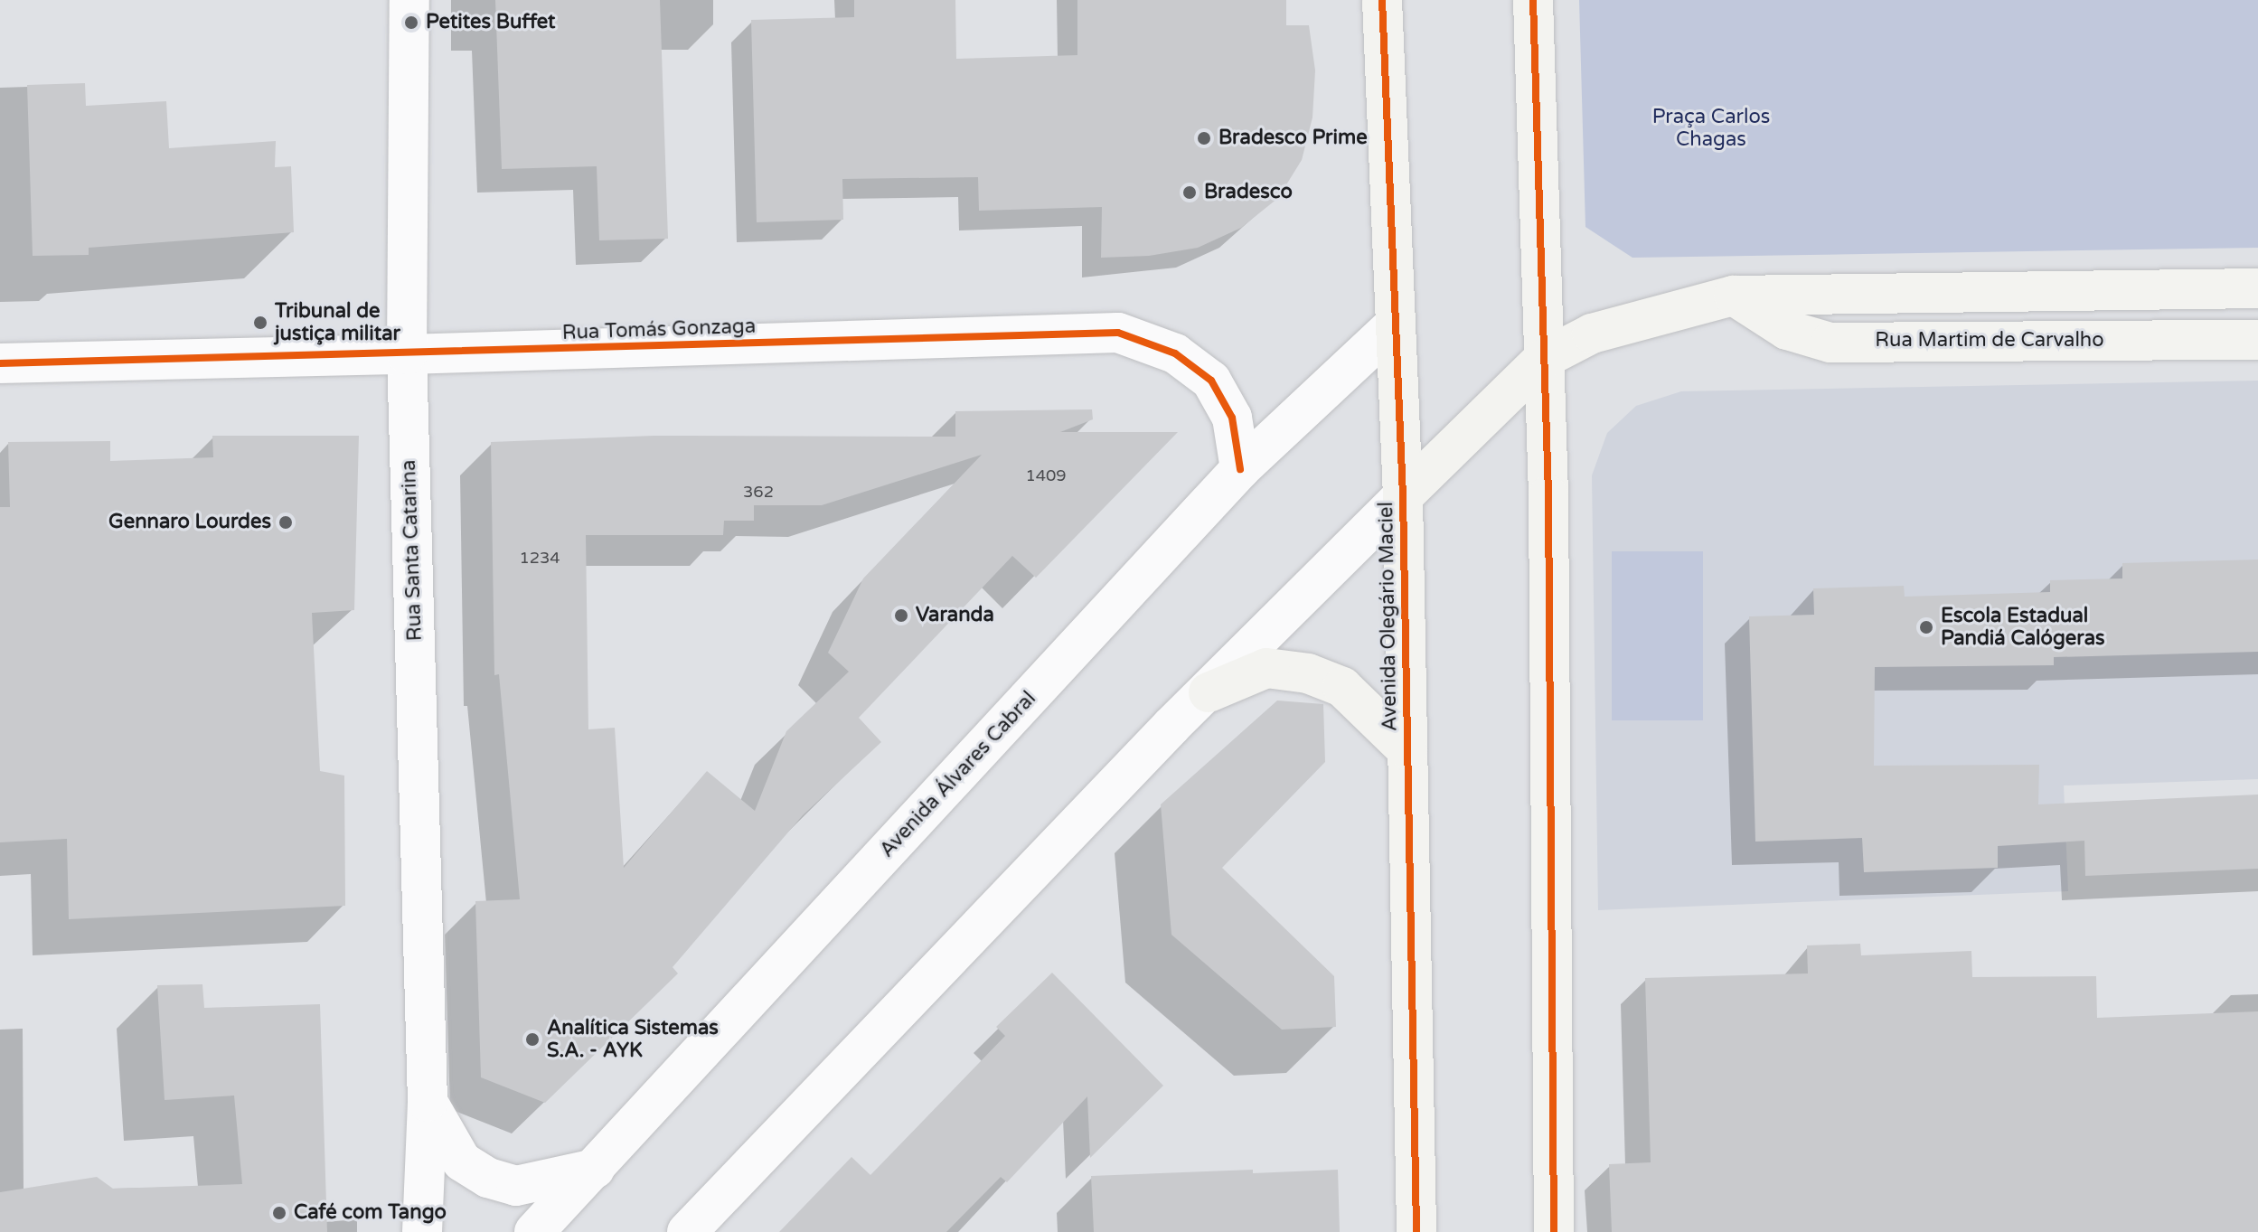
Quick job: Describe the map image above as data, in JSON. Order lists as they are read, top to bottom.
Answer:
{
  "streets": {
    "main road": ["Rua Martim de Carvalho", "Avenida Olegário Maciel"],
    "street": ["Rua Tomás Gonzaga", "Rua Santa Catarina", "Avenida Álvares Cabral"]
  },
  "crossings": [
    ["Rua Tomás Gonzaga", "Rua Santa Catarina"],
    ["Rua Tomás Gonzaga", "Avenida Álvares Cabral"],
    ["Rua Santa Catarina", "Avenida Álvares Cabral"],
    ["Avenida Olegário Maciel", "Avenida Álvares Cabral"]
  ],
  "parks": ["Praça Carlos Chagas"],
  "places": [
    "Petites Buffet",
    "Bradesco Prime",
    "Bradesco",
    "Tribunal de justiça militar",
    "Gennaro Lourdes",
    "Varanda",
    "Escola Estadual Pandiá Calógeras",
    "Analítica Sistemas S.A. - AYK",
    "Café com Tango"
  ],
  "house_numbers": ["1409", "362", "1234"]
}
